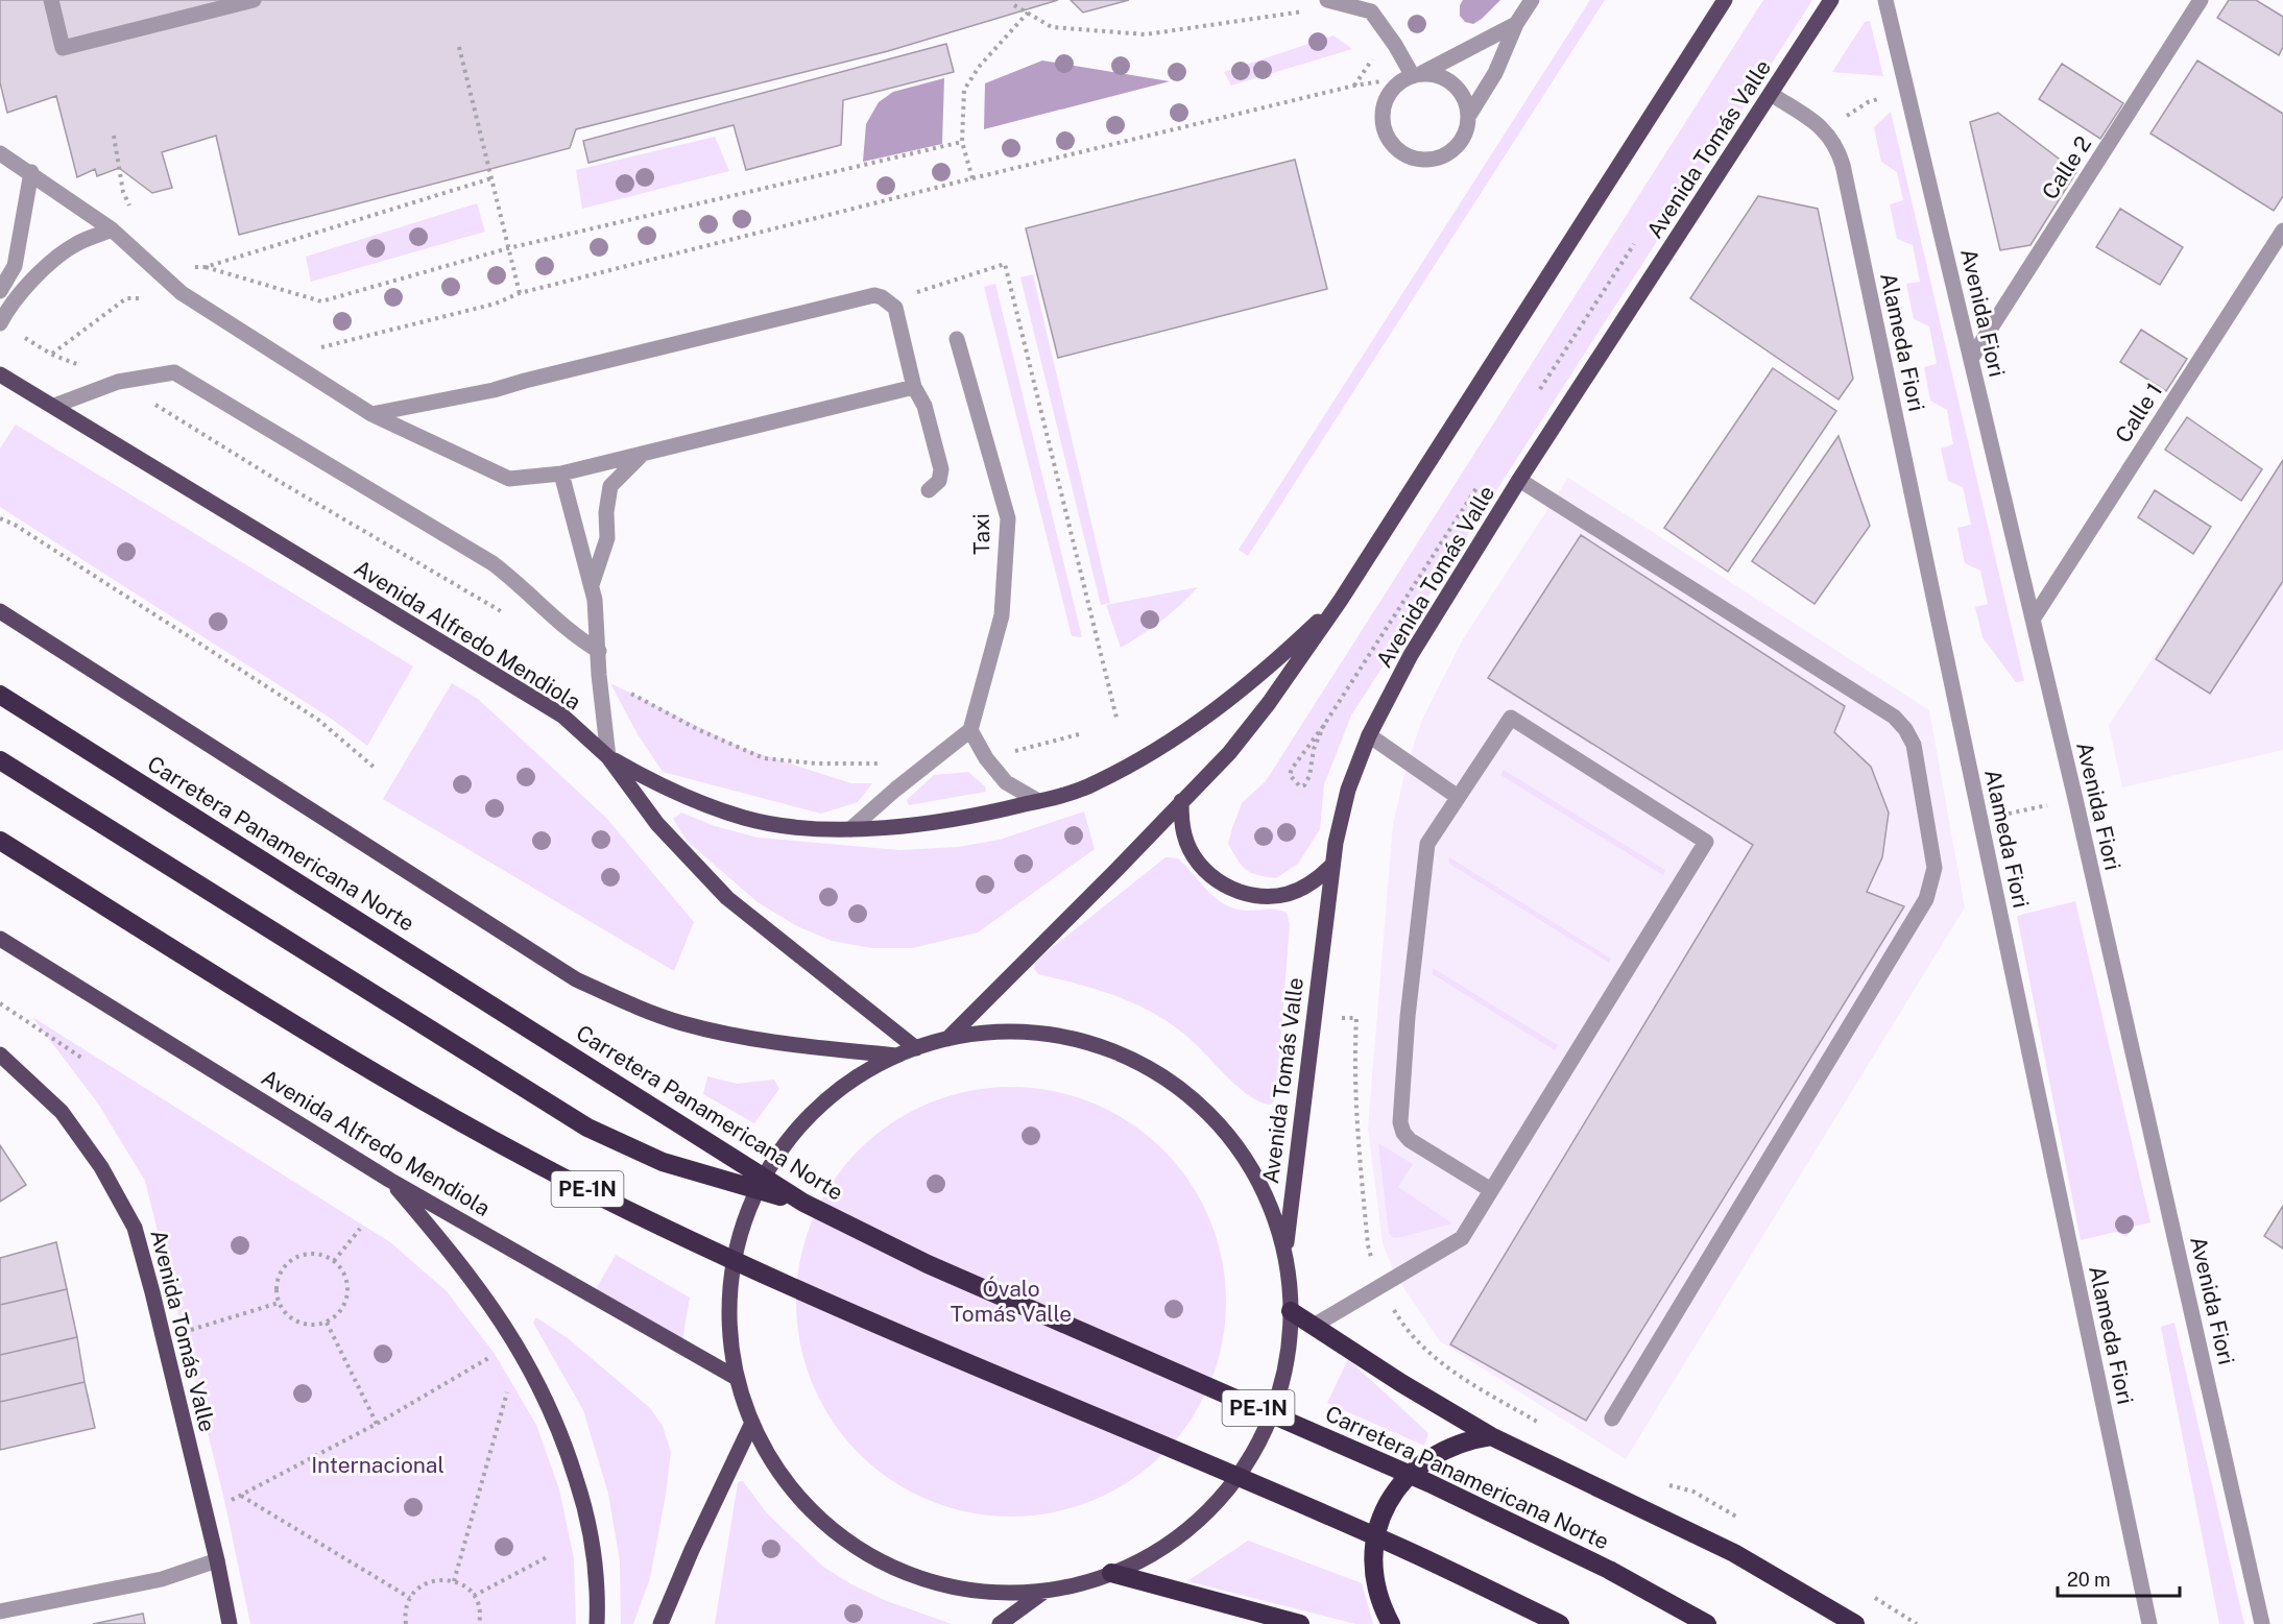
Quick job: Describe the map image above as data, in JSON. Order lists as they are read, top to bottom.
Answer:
{
  "streets": {
    "highway": ["Carretera Panamericana Norte", "PE-1N"],
    "main road": ["Avenida Tomás Valle", "Avenida Alfredo Mendiola"],
    "street": [
      "Calle 2",
      "Avenida Fiori",
      "Alameda Fiori",
      "Calle 1",
      "Taxi"
    ]
  },
  "crossings": [
    ["Calle 2", "Avenida Fiori"],
    ["Avenida Fiori", "Calle 1"]
  ],
  "parks": ["Óvalo Tomás Valle", "Internacional"],
  "scale_bar": "20 m"
}
